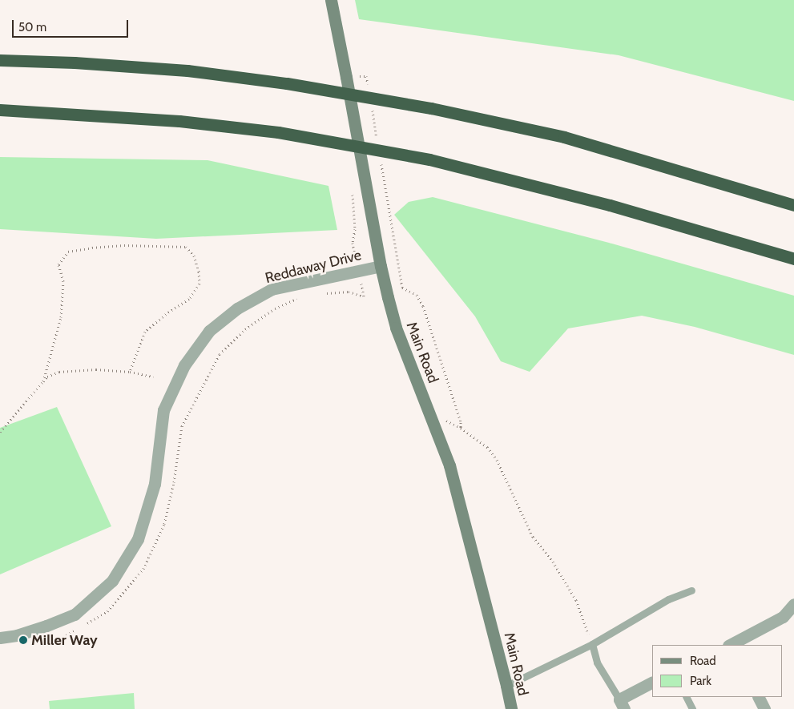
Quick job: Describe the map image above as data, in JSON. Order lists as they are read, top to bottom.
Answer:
{
  "streets": {
    "street": ["Reddaway Drive", "Main Road"]
  },
  "crossings": [
    ["Reddaway Drive", "Main Road"]
  ],
  "places": ["Miller Way"],
  "legend": ["Road", "Park"],
  "scale_bar": "50 m"
}
